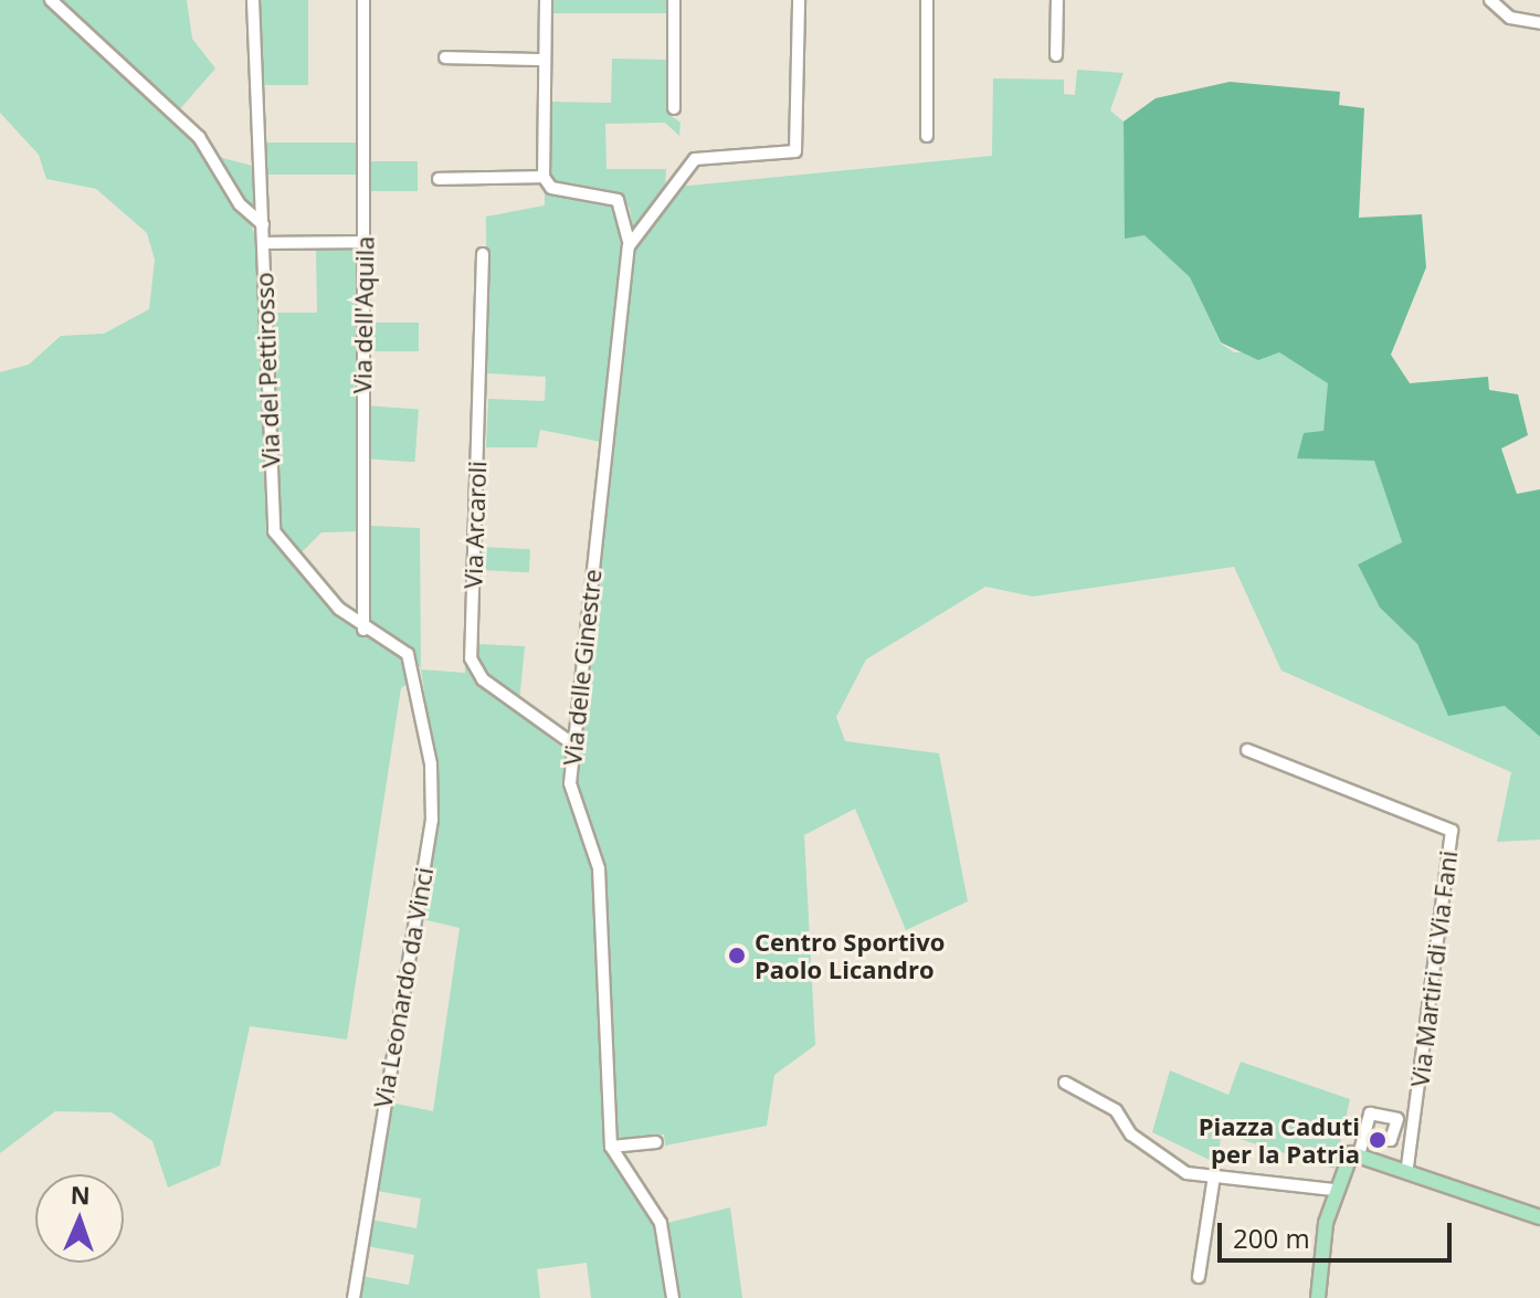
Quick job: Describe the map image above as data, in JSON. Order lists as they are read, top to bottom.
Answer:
{
  "streets": {
    "street": [
      "Via dell'Aquila",
      "Via del Pettirosso",
      "Via Arcaroli",
      "Via delle Ginestre",
      "Via Martiri di Via Fani",
      "Via Leonardo da Vinci"
    ]
  },
  "crossings": [
    ["Via dell'Aquila", "Via del Pettirosso"],
    ["Via del Pettirosso", "Via Leonardo da Vinci"],
    ["Via Arcaroli", "Via delle Ginestre"]
  ],
  "places": ["Centro Sportivo Paolo Licandro", "Piazza Caduti per la Patria"],
  "scale_bar": "200 m",
  "north": "top"
}
